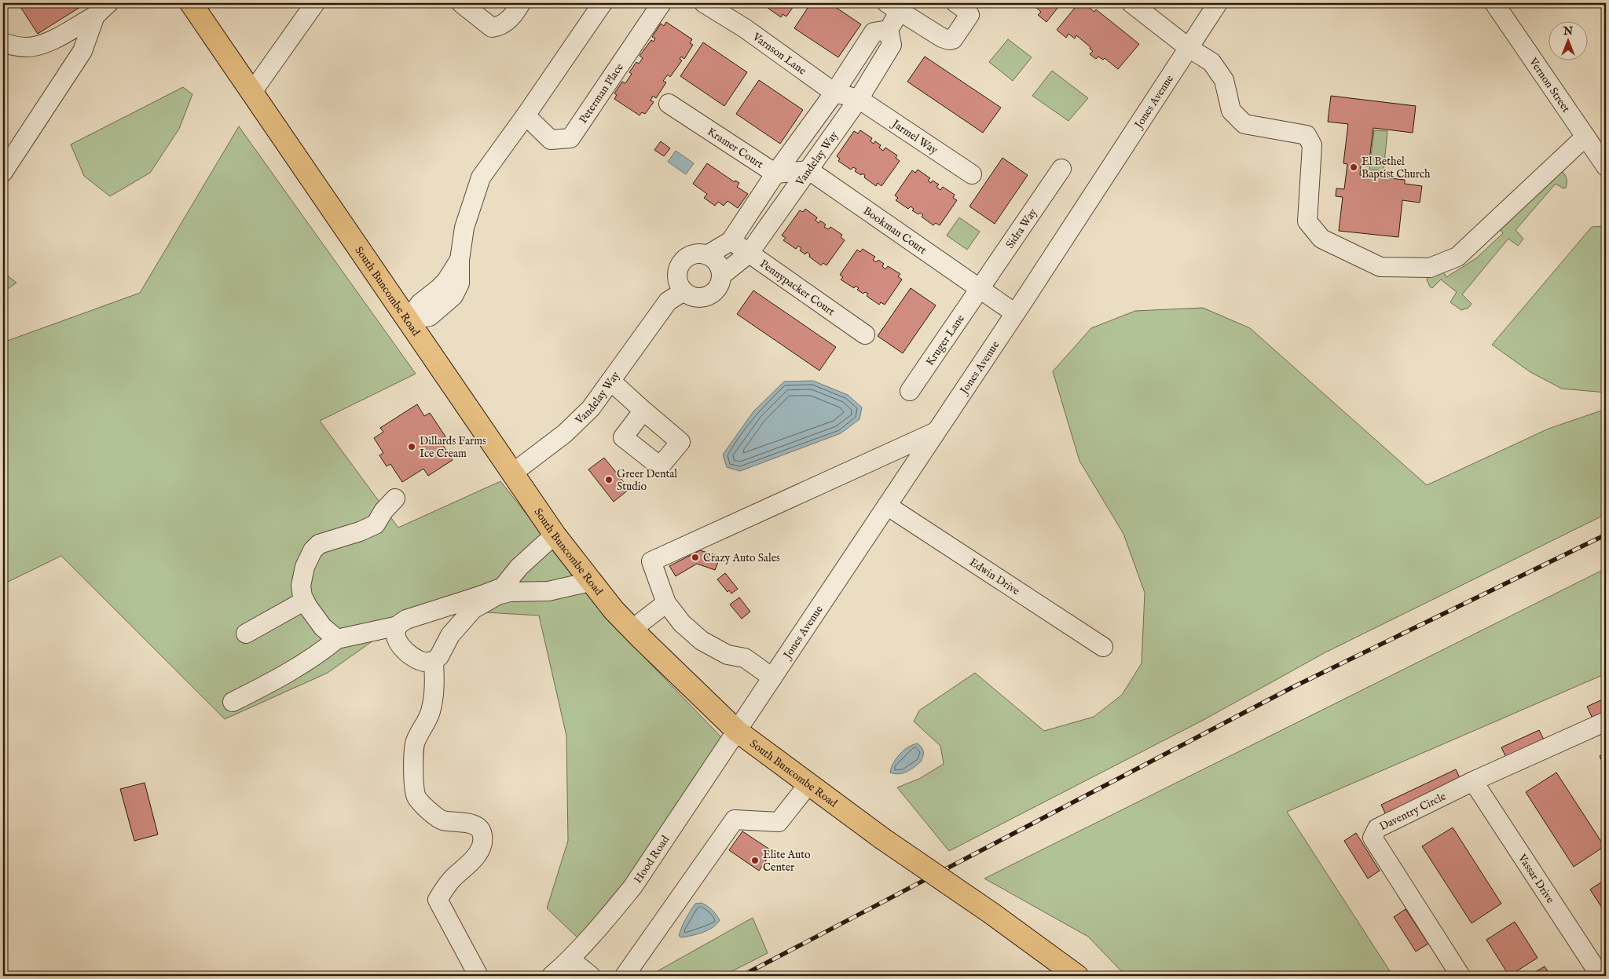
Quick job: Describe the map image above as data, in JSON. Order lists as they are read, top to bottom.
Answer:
{
  "streets": {
    "main road": ["South Buncombe Road"],
    "street": [
      "Varnson Lane",
      "Vernon Street",
      "Peterman Place",
      "Jones Avenue",
      "Jarmel Way",
      "Kramer Court",
      "Vandelay Way",
      "Sidra Way",
      "Bookman Court",
      "Pennypacker Court",
      "Kruger Lane",
      "Edwin Drive",
      "Daventry Circle",
      "Hood Road",
      "Vassar Drive"
    ]
  },
  "crossings": [
    ["Varnson Lane", "Jarmel Way"],
    ["Varnson Lane", "Vandelay Way"],
    ["Jones Avenue", "Bookman Court"],
    ["Jones Avenue", "South Buncombe Road"],
    ["Jones Avenue", "Edwin Drive"],
    ["Jones Avenue", "Hood Road"],
    ["Jarmel Way", "Vandelay Way"],
    ["Kramer Court", "Vandelay Way"],
    ["Kramer Court", "Bookman Court"],
    ["Vandelay Way", "Bookman Court"],
    ["Vandelay Way", "Pennypacker Court"],
    ["Vandelay Way", "South Buncombe Road"],
    ["Sidra Way", "Bookman Court"],
    ["Sidra Way", "Kruger Lane"],
    ["Bookman Court", "Kruger Lane"],
    ["South Buncombe Road", "Hood Road"],
    ["Daventry Circle", "Vassar Drive"]
  ],
  "places": [
    "El Bethel Baptist Church",
    "Dillards Farms Ice Cream",
    "Greer Dental Studio",
    "Crazy Auto Sales",
    "Elite Auto Center"
  ],
  "north": "top"
}
